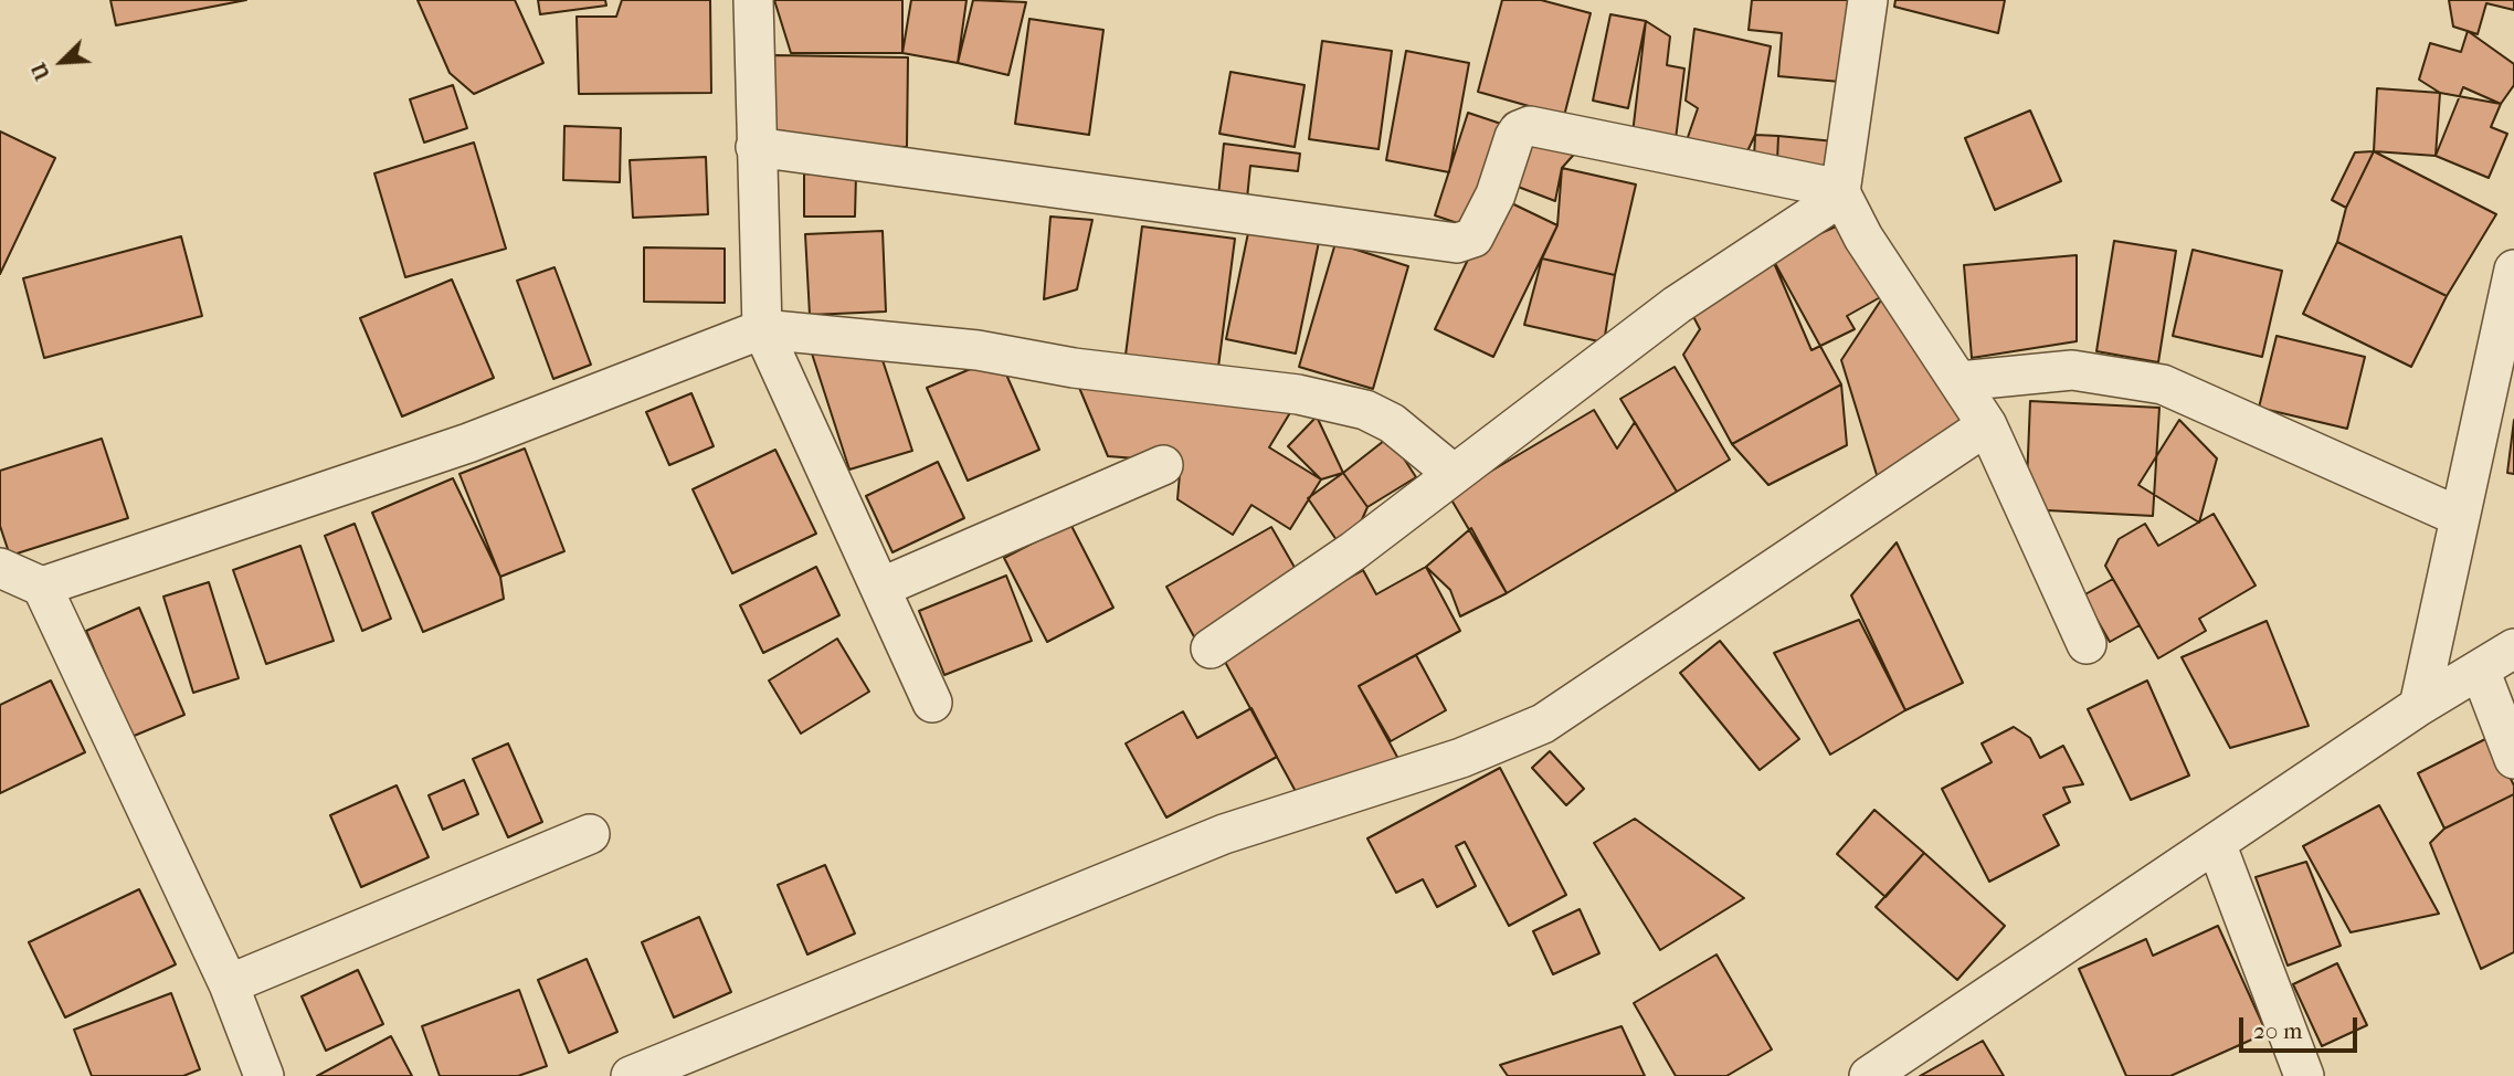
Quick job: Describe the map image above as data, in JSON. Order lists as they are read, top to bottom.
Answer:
{
  "scale_bar": "20 m",
  "north": "bottom left"
}
